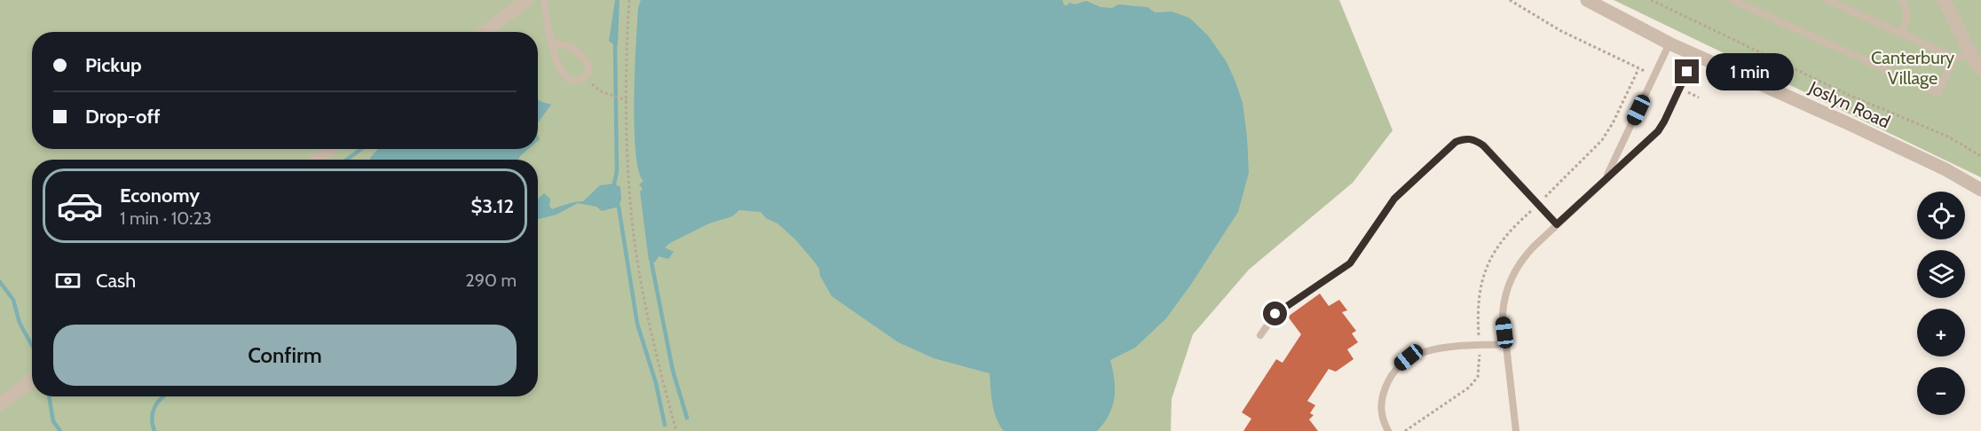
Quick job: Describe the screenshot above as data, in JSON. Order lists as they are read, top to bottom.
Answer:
{
  "streets": {
    "street": ["Joslyn Road"]
  },
  "parks": ["Canterbury Village"],
  "page": {
    "banner": ["Pickup", "Drop-off"],
    "bubble": "1 min",
    "list": [
      {
        "name": "Economy",
        "note": "1 min · 10:23",
        "value": "$3.12"
      }
    ],
    "map_buttons": ["+", "−"],
    "pay": ["Cash", "290 m"],
    "buttons": "Confirm"
  }
}
